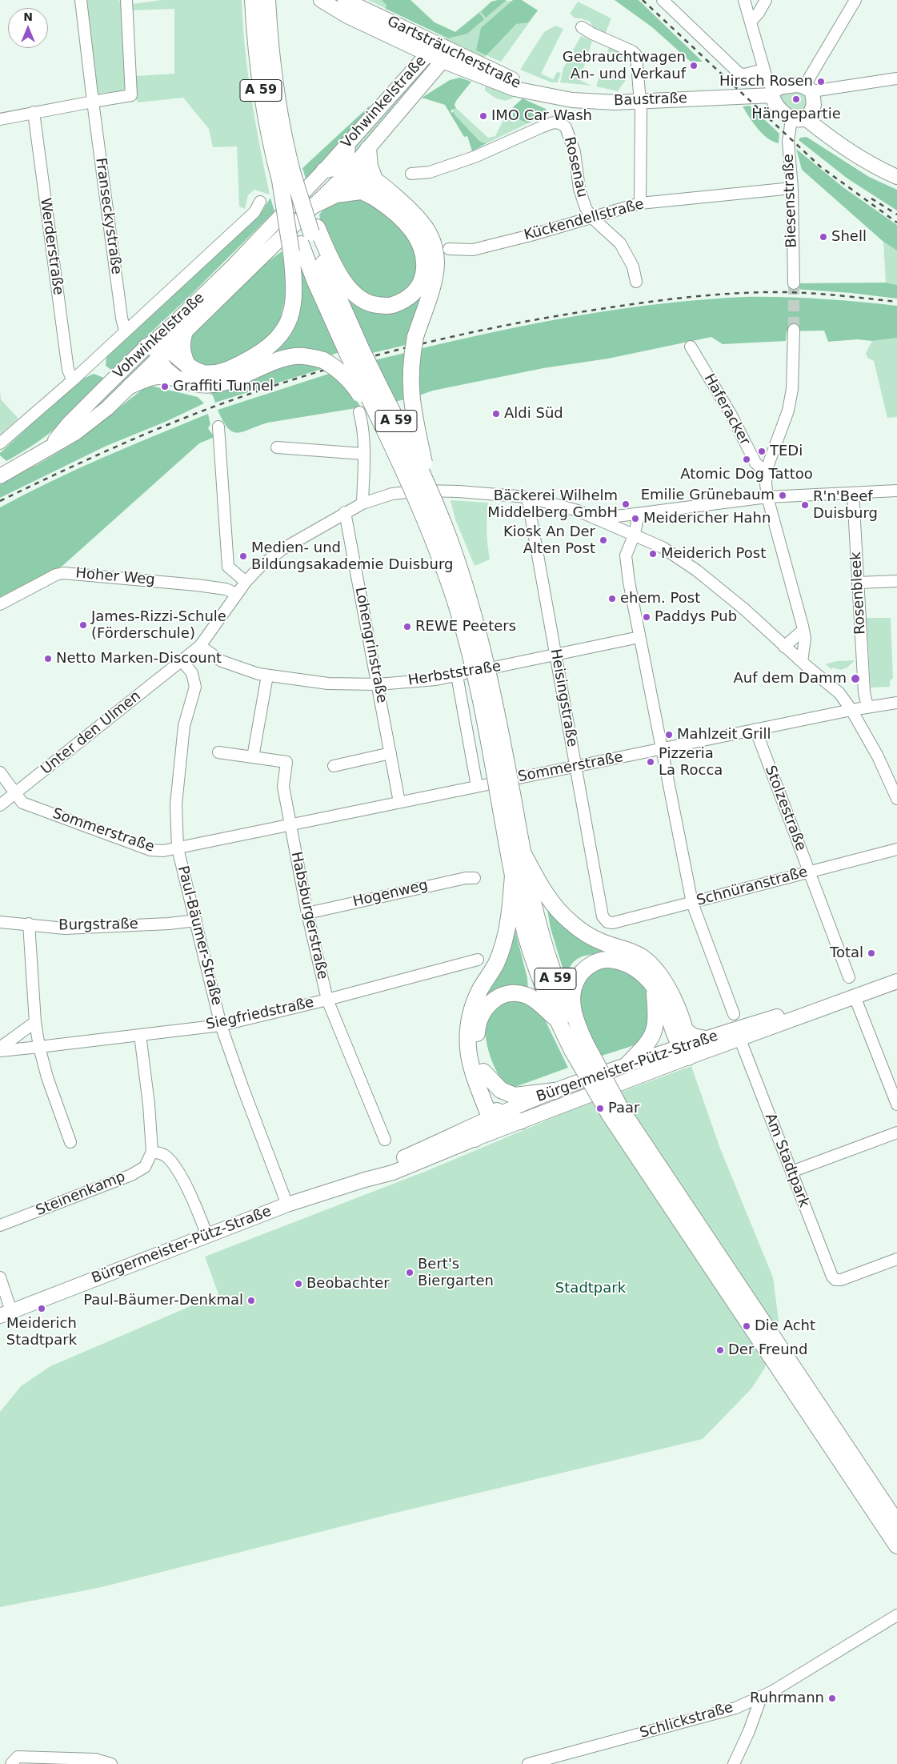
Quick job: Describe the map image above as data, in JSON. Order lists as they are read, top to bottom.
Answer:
{
  "streets": {
    "highway": ["A 59"],
    "main road": [
      "Gartsträucherstraße",
      "Baustraße",
      "Vohwinkelstraße",
      "Bürgermeister-Pütz-Straße"
    ],
    "street": [
      "Rosenau",
      "Biesenstraße",
      "Franseckystraße",
      "Kückendellstraße",
      "Werderstraße",
      "Haferacker",
      "Hoher Weg",
      "Rosenbleek",
      "Lohengrinstraße",
      "Herbststraße",
      "Heisingstraße",
      "Unter den Ulmen",
      "Sommerstraße",
      "Stolzestraße",
      "Schnüranstraße",
      "Hogenweg",
      "Habsburgerstraße",
      "Burgstraße",
      "Paul-Bäumer-Straße",
      "Siegfriedstraße",
      "Am Stadtpark",
      "Steinenkamp",
      "Schlickstraße"
    ]
  },
  "crossings": [
    ["Gartsträucherstraße", "Baustraße"],
    ["Gartsträucherstraße", "Vohwinkelstraße"],
    ["Baustraße", "Biesenstraße"],
    ["Vohwinkelstraße", "Franseckystraße"],
    ["Vohwinkelstraße", "Werderstraße"],
    ["Rosenau", "Kückendellstraße"],
    ["Biesenstraße", "Kückendellstraße"],
    ["Rosenbleek", "Sommerstraße"],
    ["Lohengrinstraße", "Herbststraße"],
    ["Lohengrinstraße", "Sommerstraße"],
    ["Herbststraße", "Heisingstraße"],
    ["Heisingstraße", "Sommerstraße"],
    ["Heisingstraße", "Schnüranstraße"],
    ["Unter den Ulmen", "Sommerstraße"],
    ["Unter den Ulmen", "Paul-Bäumer-Straße"],
    ["Sommerstraße", "Stolzestraße"],
    ["Sommerstraße", "Habsburgerstraße"],
    ["Sommerstraße", "Paul-Bäumer-Straße"],
    ["Stolzestraße", "Schnüranstraße"],
    ["Hogenweg", "Habsburgerstraße"],
    ["Habsburgerstraße", "Siegfriedstraße"],
    ["Burgstraße", "Paul-Bäumer-Straße"],
    ["Paul-Bäumer-Straße", "Siegfriedstraße"],
    ["Paul-Bäumer-Straße", "Bürgermeister-Pütz-Straße"],
    ["Bürgermeister-Pütz-Straße", "Am Stadtpark"]
  ],
  "parks": ["Stadtpark"],
  "places": [
    "Gebrauchtwagen An- und Verkauf",
    "Hirsch Rosen",
    "Hängepartie",
    "IMO Car Wash",
    "Shell",
    "Graffiti Tunnel",
    "Aldi Süd",
    "TEDi",
    "Atomic Dog Tattoo",
    "Emilie Grünebaum",
    "Bäckerei Wilhelm Middelberg GmbH",
    "R'n'Beef Duisburg",
    "Meidericher Hahn",
    "Kiosk An Der Alten Post",
    "Meiderich Post",
    "Medien- und Bildungsakademie Duisburg",
    "ehem. Post",
    "Paddys Pub",
    "James-Rizzi-Schule (Förderschule)",
    "REWE Peeters",
    "Netto Marken-Discount",
    "Auf dem Damm",
    "Mahlzeit Grill",
    "Pizzeria La Rocca",
    "Total",
    "Paar",
    "Bert's Biergarten",
    "Beobachter",
    "Paul-Bäumer-Denkmal",
    "Meiderich Stadtpark",
    "Die Acht",
    "Der Freund",
    "Ruhrmann"
  ],
  "north": "top"
}
